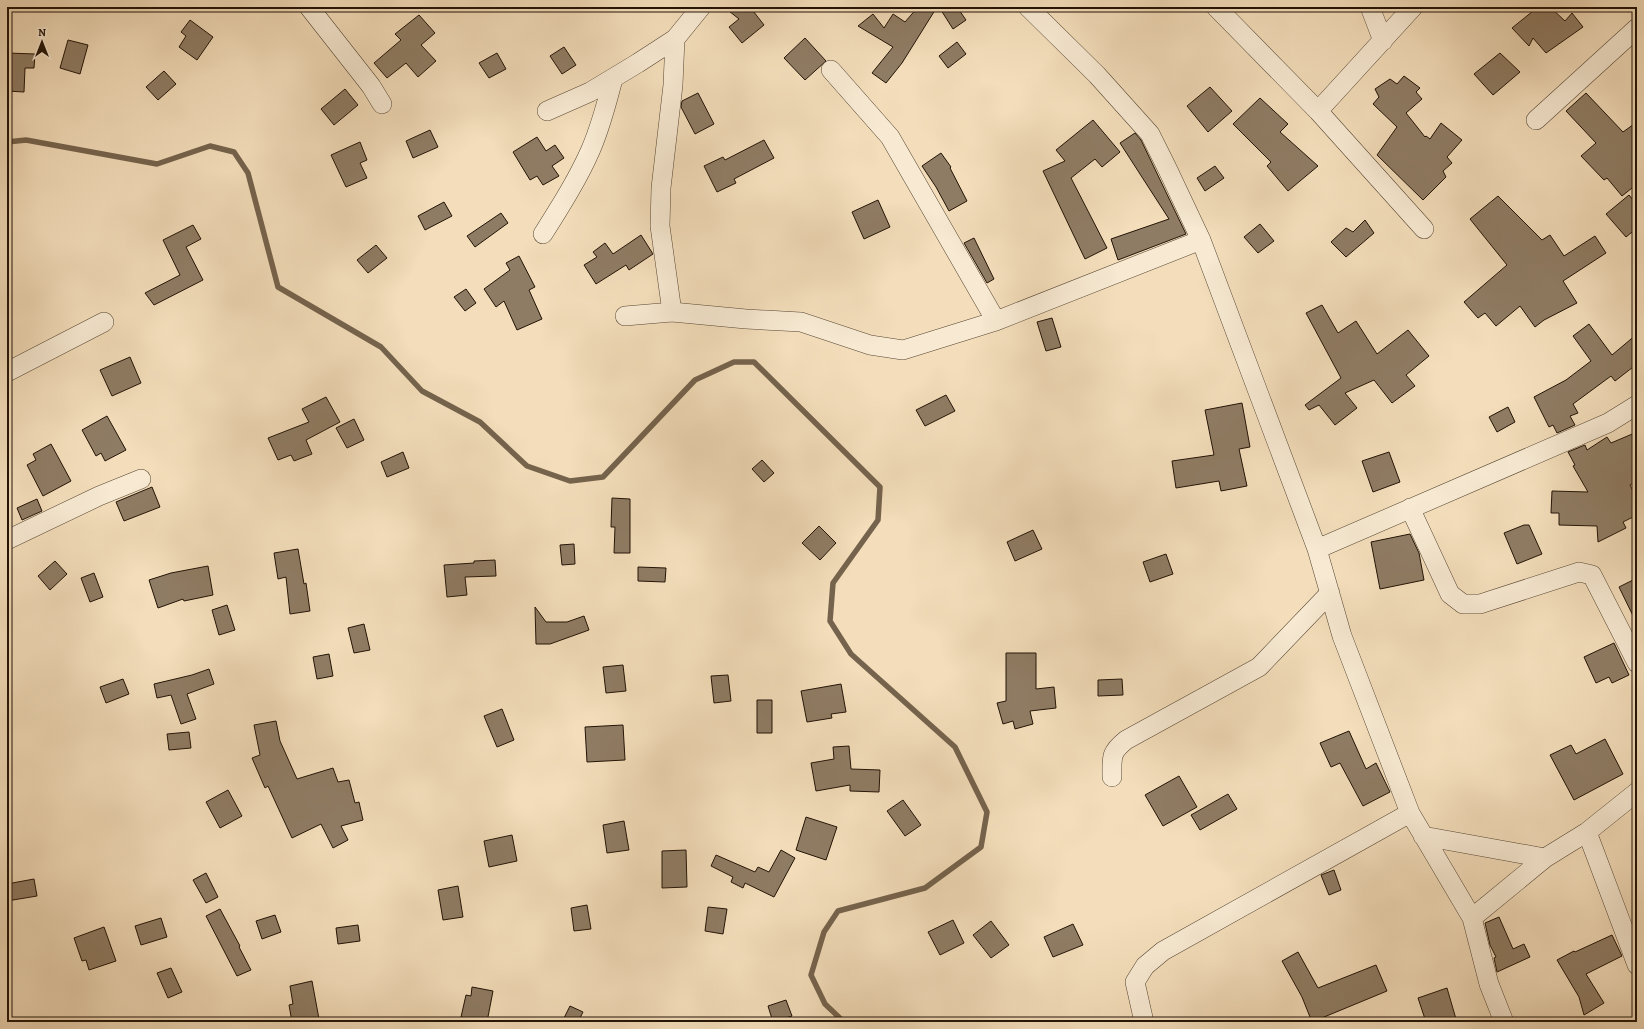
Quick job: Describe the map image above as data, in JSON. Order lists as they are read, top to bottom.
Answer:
{
  "north": "top"
}
